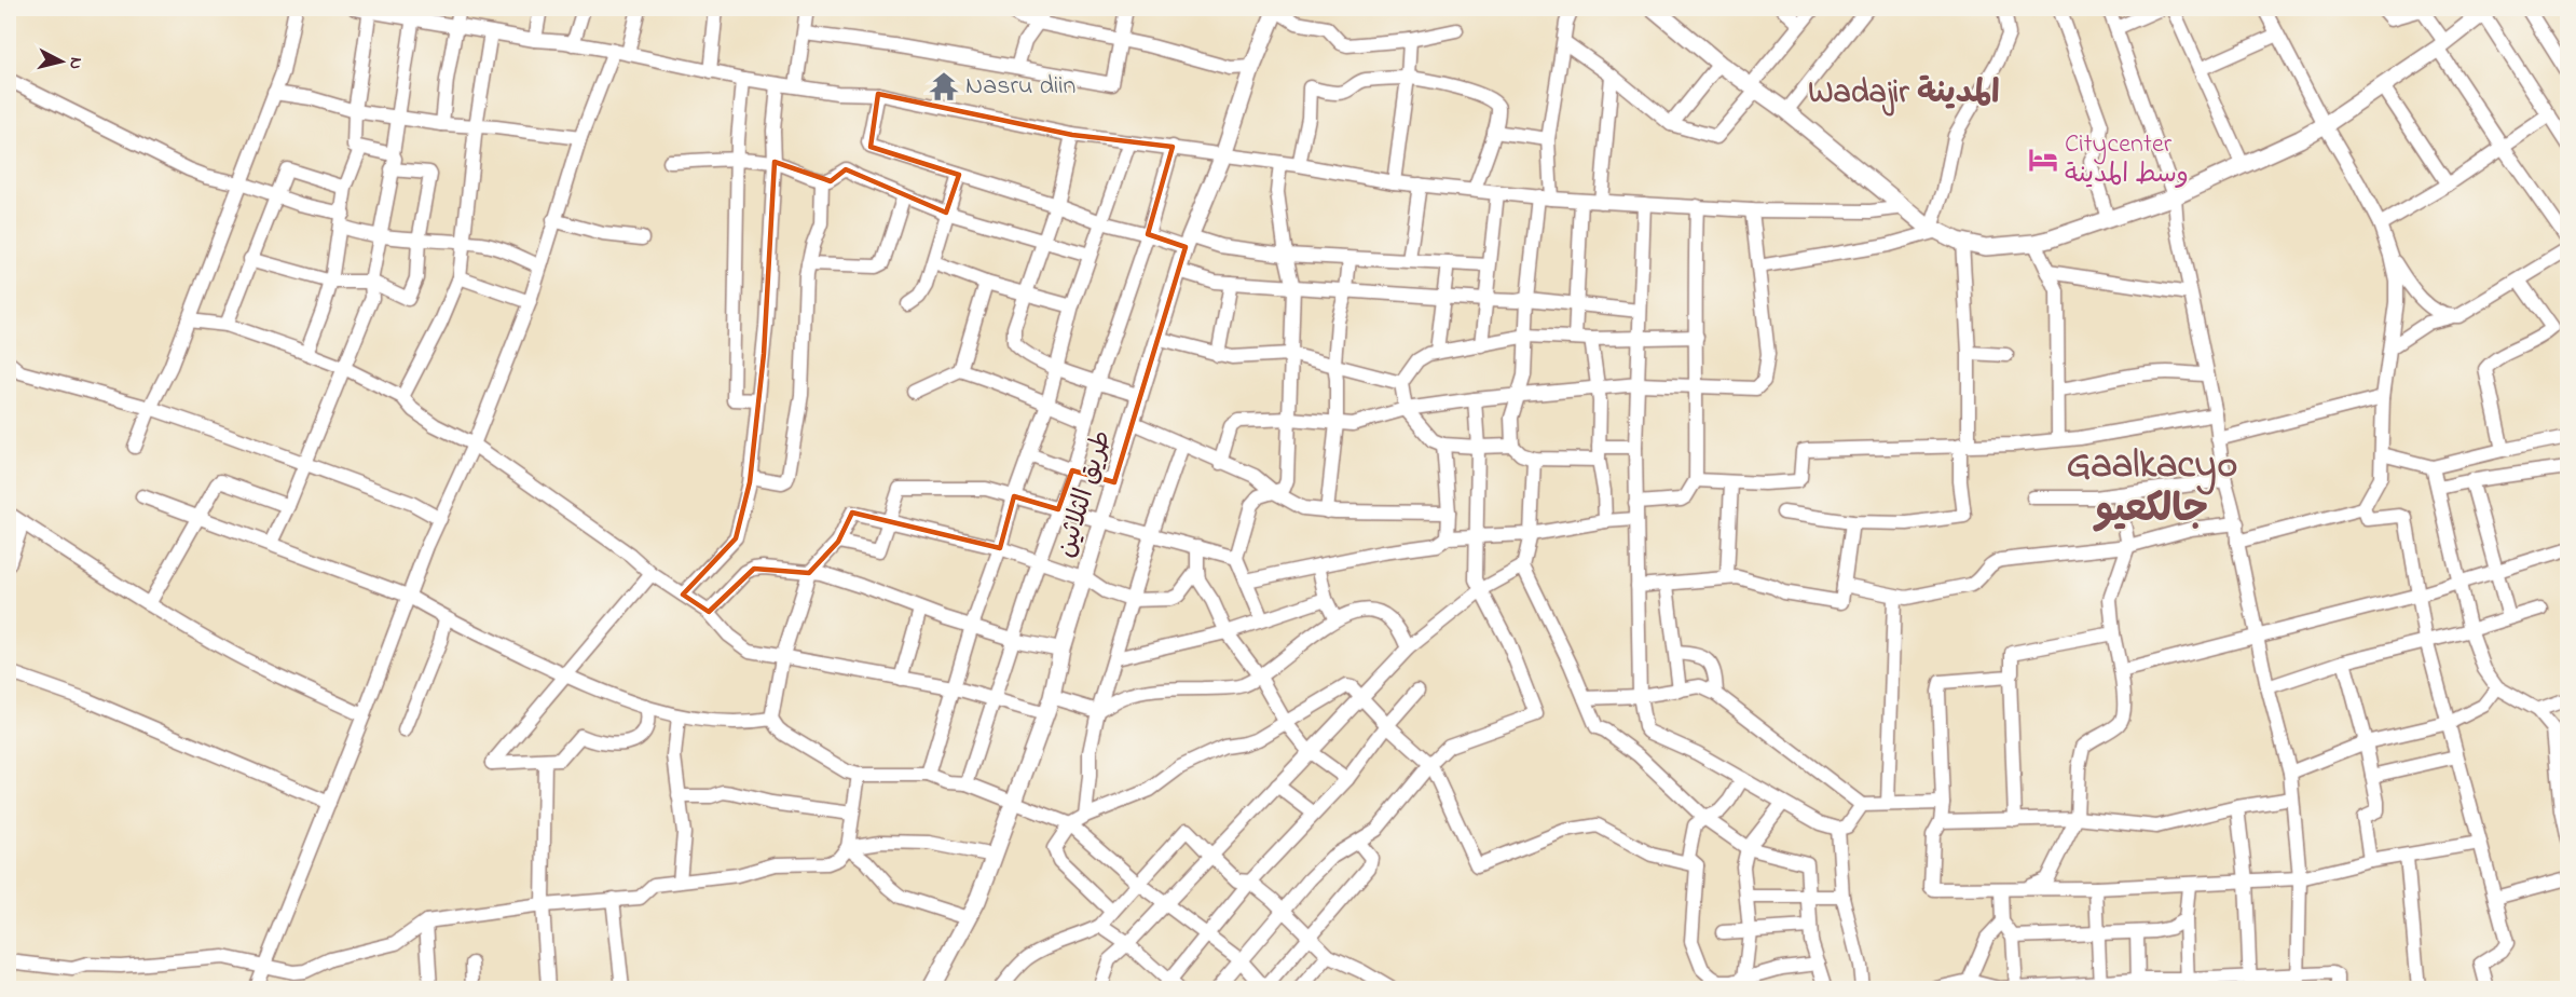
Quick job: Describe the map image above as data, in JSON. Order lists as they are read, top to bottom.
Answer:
{
  "streets": {
    "main road": ["طريق الثلاثين"]
  },
  "districts": ["Wadajir المدينة", "Gaalkacyo جالكعيو"],
  "places": {
    "temple": ["Nasru diin"],
    "hotel": ["Citycenter وسط المدينة"]
  },
  "north": "right"
}
